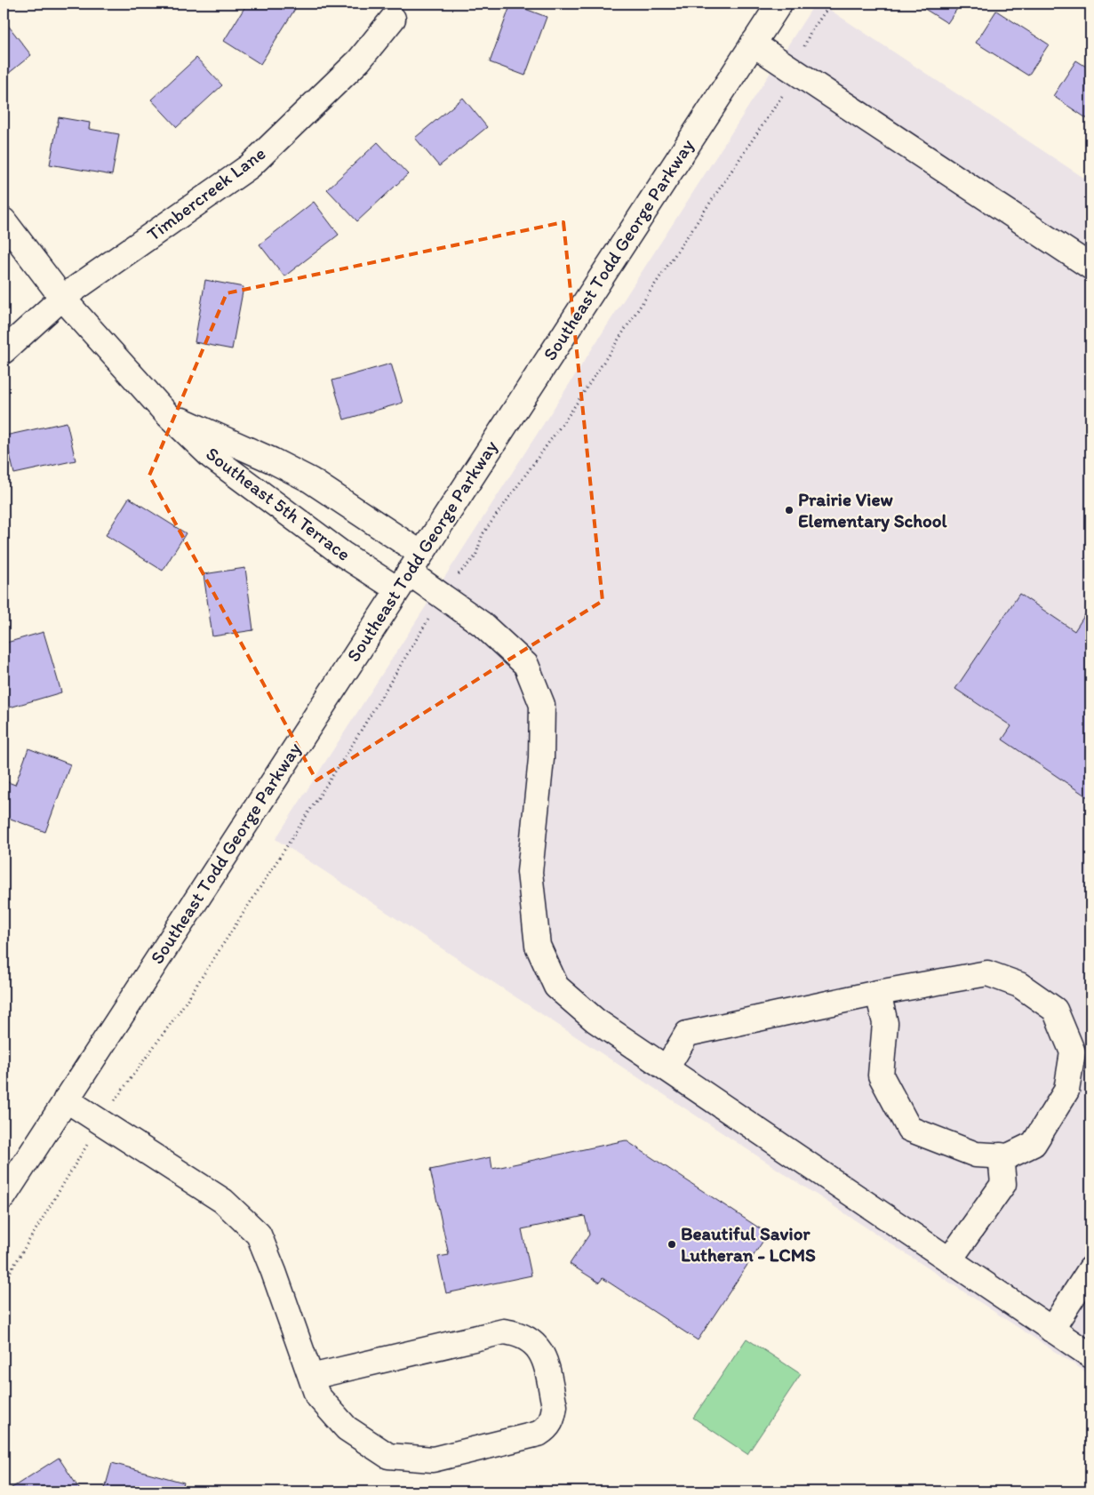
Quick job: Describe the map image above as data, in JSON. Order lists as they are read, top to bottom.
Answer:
{
  "streets": {
    "main road": ["Timbercreek Lane", "Southeast Todd George Parkway", "Southeast 5th Terrace"]
  },
  "crossings": [
    ["Timbercreek Lane", "Southeast 5th Terrace"],
    ["Southeast Todd George Parkway", "Southeast 5th Terrace"]
  ],
  "places": ["Prairie View Elementary School", "Beautiful Savior Lutheran - LCMS"]
}
